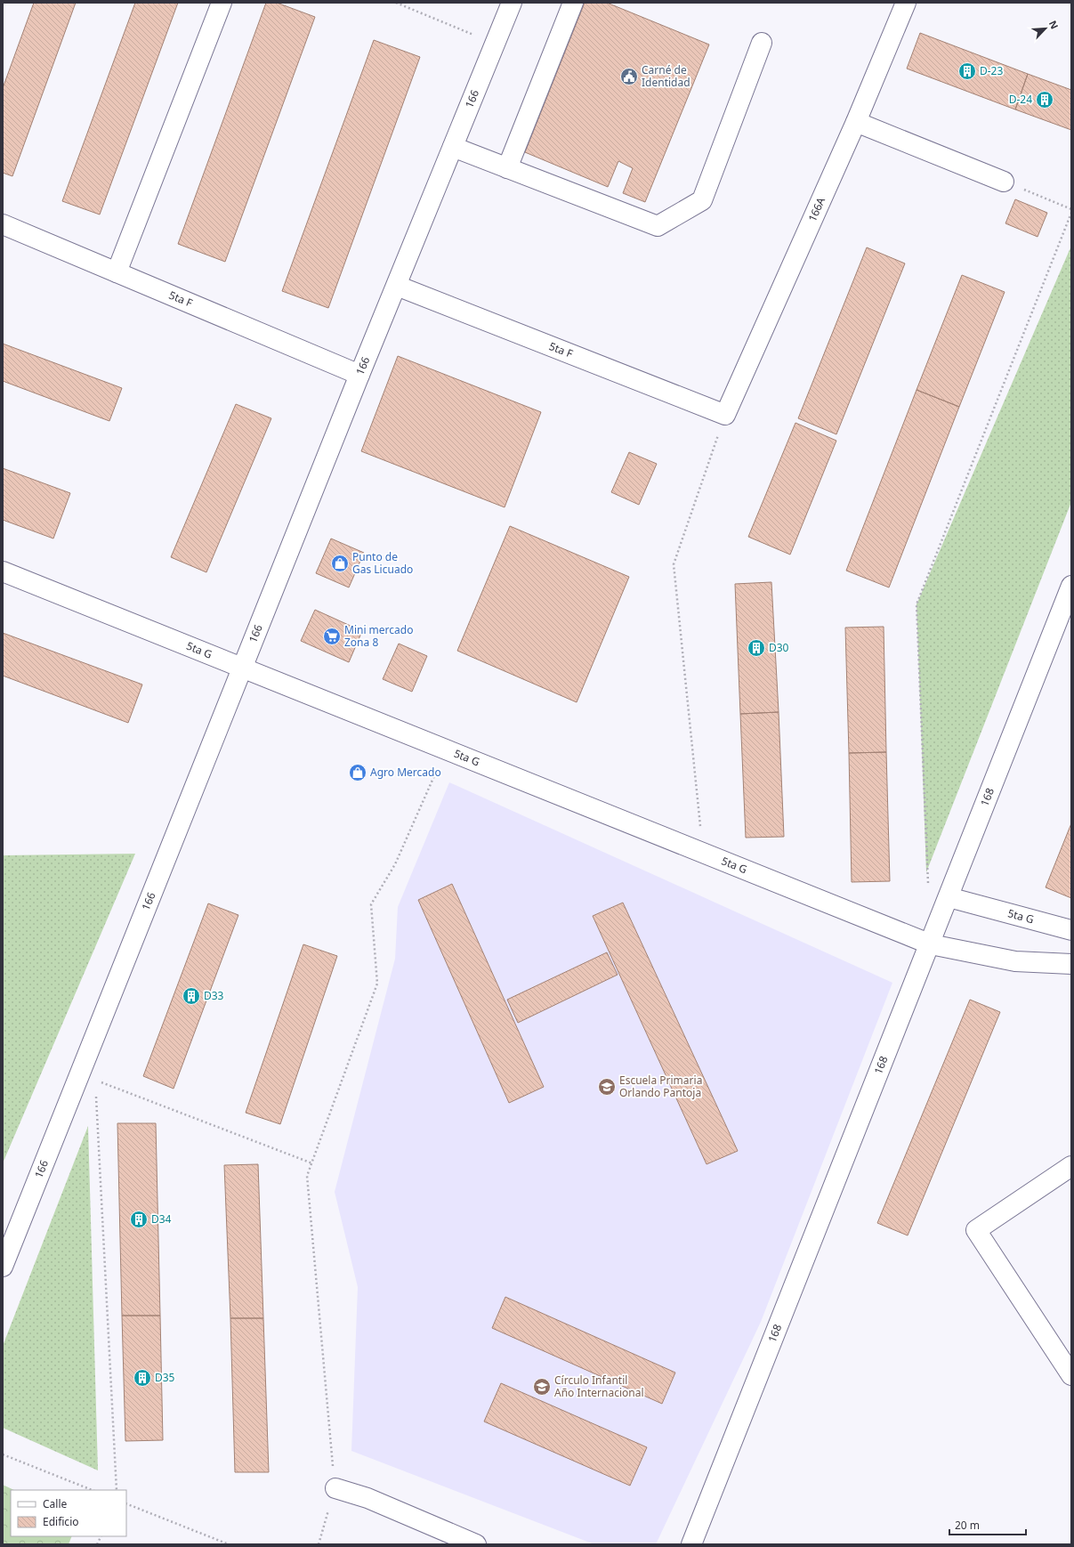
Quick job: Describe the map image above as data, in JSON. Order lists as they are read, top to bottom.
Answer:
{
  "streets": {
    "street": [
      "166",
      "166A",
      "5ta F",
      "5ta G",
      "168"
    ]
  },
  "crossings": [
    ["166", "5ta F"],
    ["166", "5ta G"],
    ["166A", "5ta F"],
    ["5ta G", "168"]
  ],
  "places": {
    "building": [
      "D-23",
      "D-24",
      "D30",
      "D33",
      "D34",
      "D35"
    ],
    "public building": ["Carné de Identidad"],
    "shop": ["Punto de Gas Licuado", "Agro Mercado"],
    "supermarket": ["Mini mercado Zona 8"],
    "school or university": ["Escuela Primaria Orlando Pantoja", "Círculo Infantil Año Internacional"]
  },
  "legend": ["Calle", "Edificio"],
  "scale_bar": "20 m",
  "north": "top right"
}
